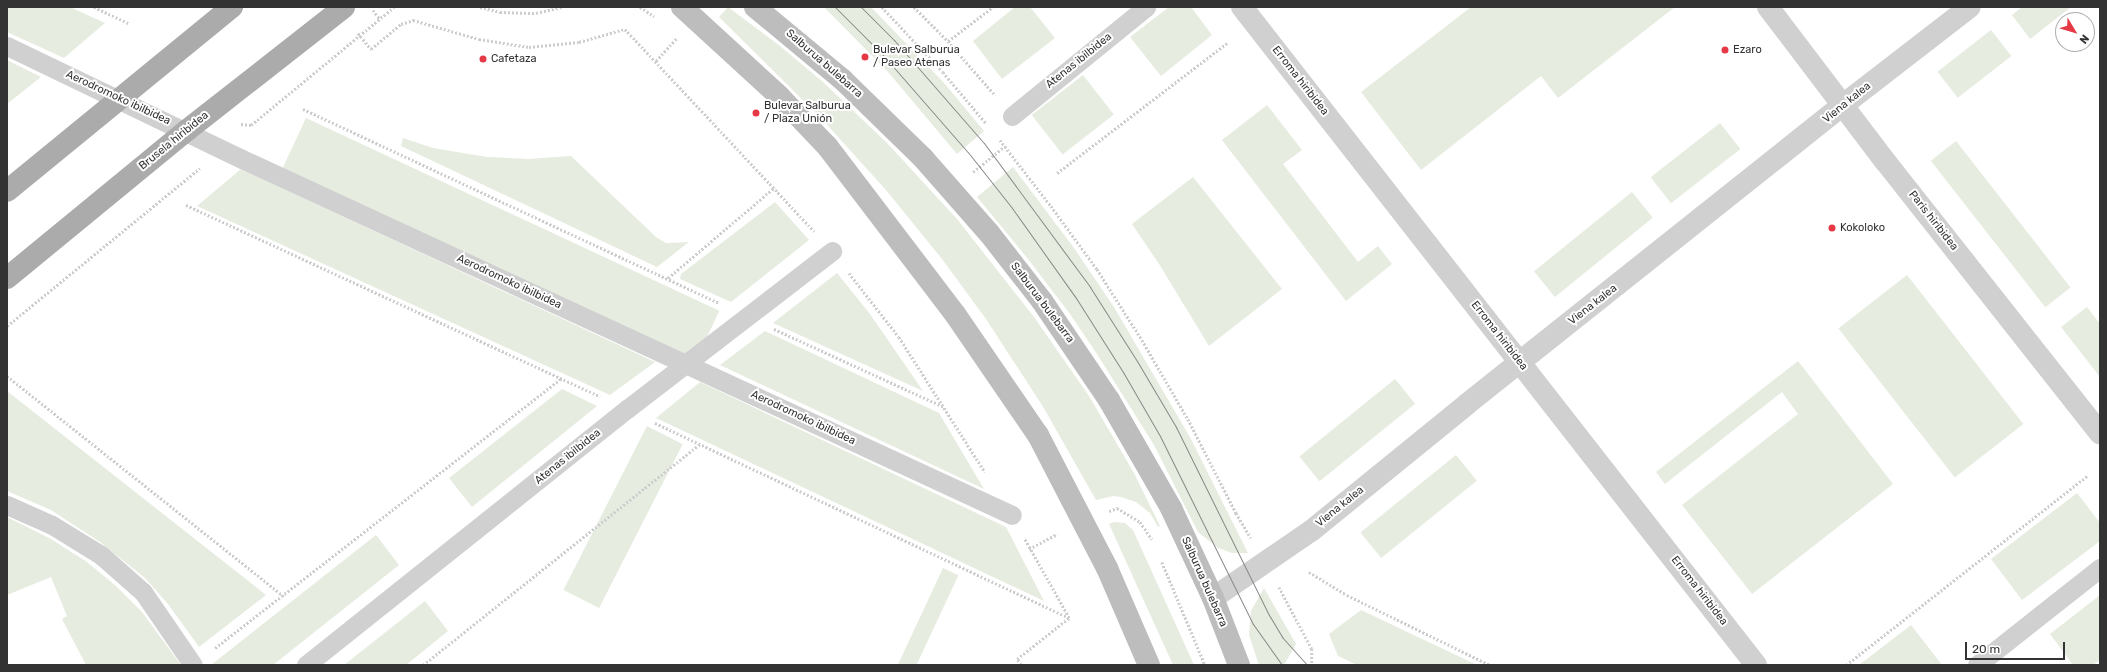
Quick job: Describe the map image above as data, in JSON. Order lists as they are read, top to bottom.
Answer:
{
  "streets": {
    "main road": ["Salburua bulebarra", "Brusela hiribidea"],
    "street": [
      "Atenas ibilbidea",
      "Erroma hiribidea",
      "Aerodromoko ibilbidea",
      "Viena kalea",
      "Paris hiribidea"
    ]
  },
  "crossings": [
    ["Atenas ibilbidea", "Aerodromoko ibilbidea"],
    ["Salburua bulebarra", "Viena kalea"],
    ["Erroma hiribidea", "Viena kalea"],
    ["Aerodromoko ibilbidea", "Brusela hiribidea"],
    ["Viena kalea", "Paris hiribidea"]
  ],
  "places": [
    "Ezaro",
    "Bulevar Salburua / Paseo Atenas",
    "Cafetaza",
    "Bulevar Salburua / Plaza Unión",
    "Kokoloko"
  ],
  "scale_bar": "20 m",
  "north": "bottom right"
}
